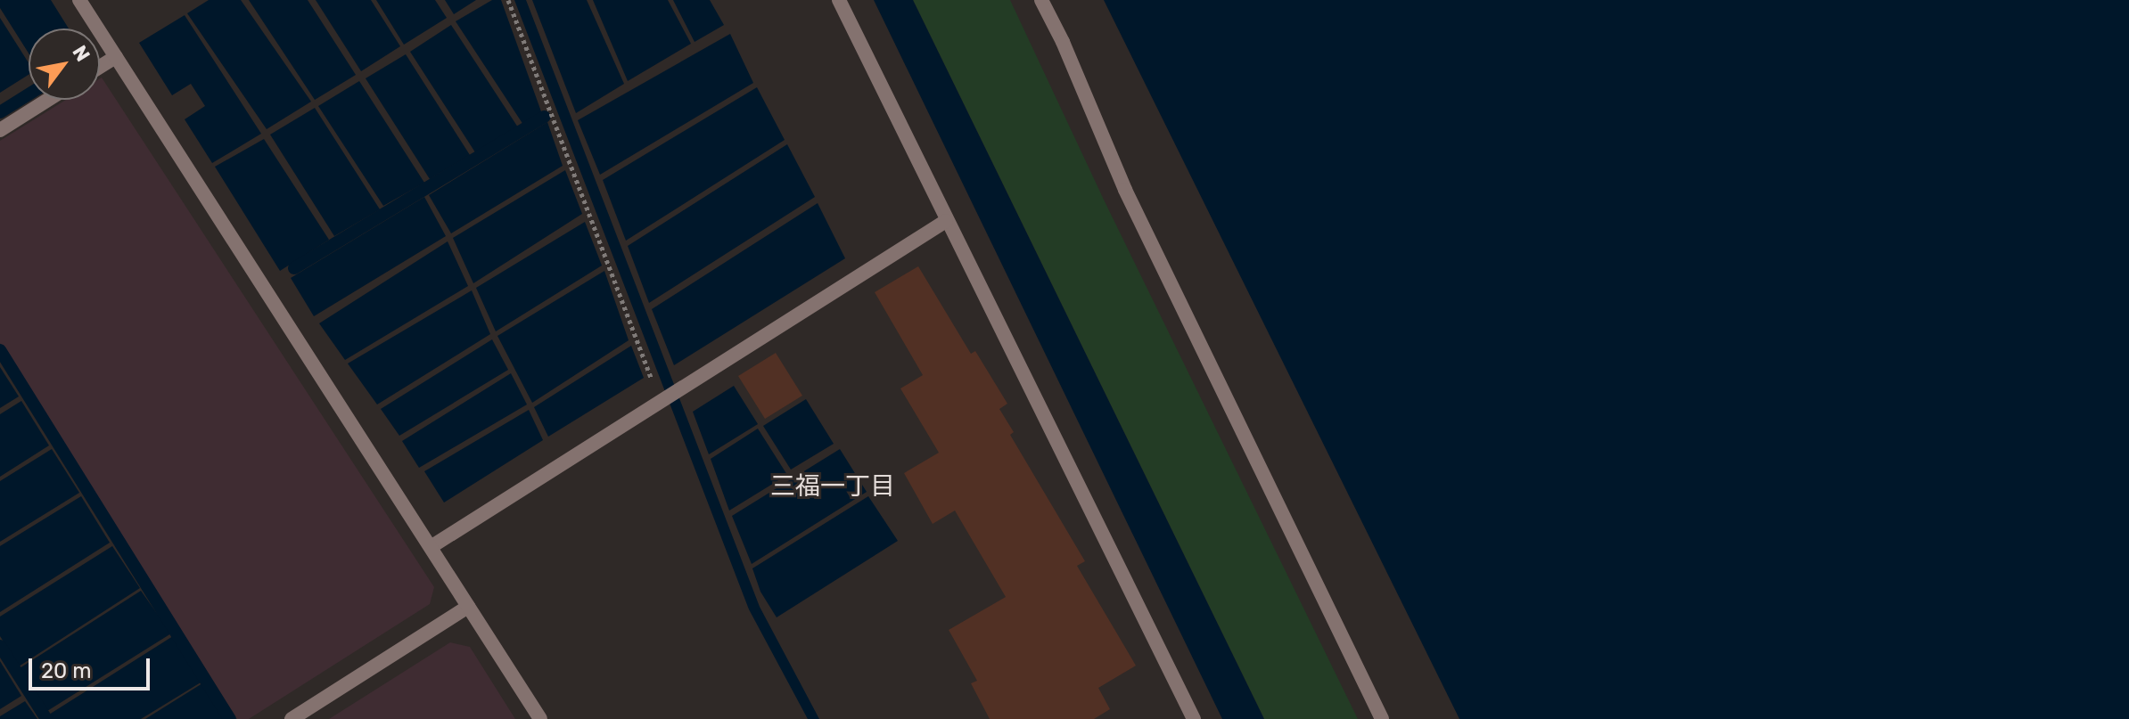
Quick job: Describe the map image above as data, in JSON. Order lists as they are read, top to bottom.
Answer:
{
  "districts": ["三福一丁目"],
  "scale_bar": "20 m",
  "north": "top right"
}
